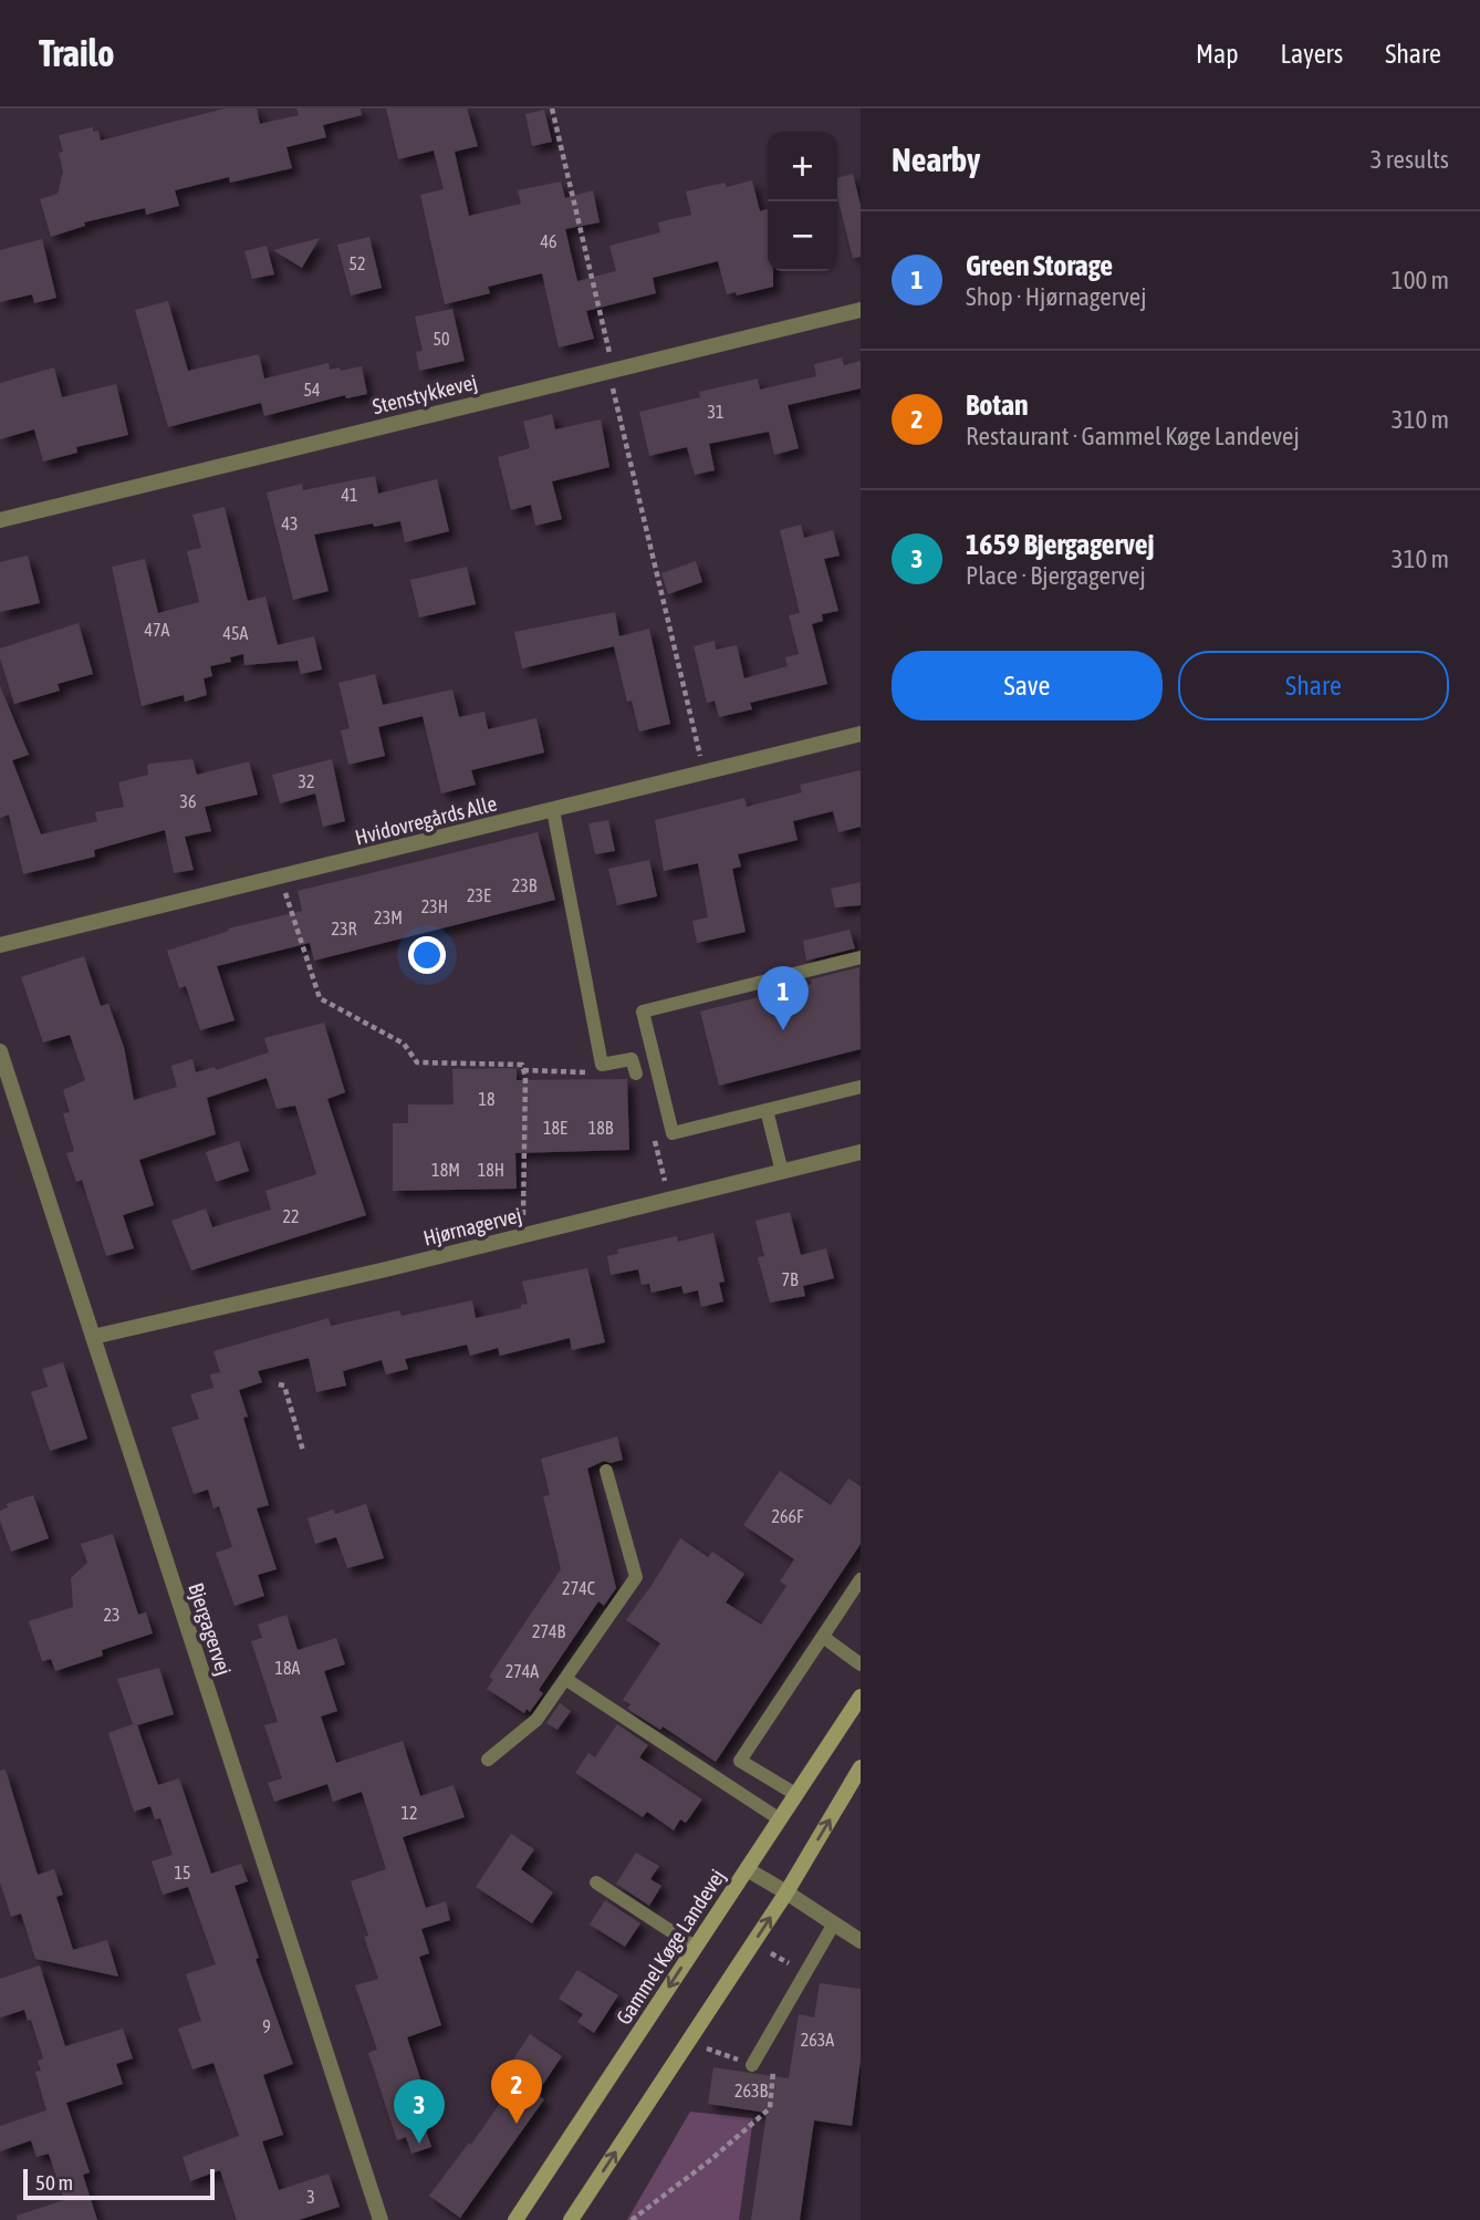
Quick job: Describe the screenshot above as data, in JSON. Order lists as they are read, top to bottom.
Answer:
{
  "streets": {
    "main road": ["Gammel Køge Landevej"],
    "street": [
      "Stenstykkevej",
      "Hvidovregårds Alle",
      "Hjørnagervej",
      "Bjergagervej"
    ]
  },
  "crossings": [
    ["Hjørnagervej", "Bjergagervej"]
  ],
  "house_numbers": [
    "46",
    "52",
    "50",
    "54",
    "31",
    "41",
    "43",
    "47A",
    "45A",
    "32",
    "36",
    "23B",
    "23E",
    "23H",
    "23M",
    "23R",
    "18",
    "18E",
    "18B",
    "18M",
    "18H",
    "22",
    "7B",
    "266F",
    "274C",
    "23",
    "274B",
    "18A",
    "274A",
    "12",
    "15",
    "9",
    "263A",
    "263B",
    "3"
  ],
  "scale_bar": "50 m",
  "page": {
    "header": "Trailo",
    "nav": ["Map", "Layers", "Share"],
    "heading": ["Nearby", "3 results"],
    "map_buttons": ["+", "−"],
    "list": [
      {
        "mark": "1",
        "name": "Green Storage",
        "note": "Shop · Hjørnagervej",
        "value": "100 m"
      },
      {
        "mark": "2",
        "name": "Botan",
        "note": "Restaurant · Gammel Køge Landevej",
        "value": "310 m"
      },
      {
        "mark": "3",
        "name": "1659 Bjergagervej",
        "note": "Place · Bjergagervej",
        "value": "310 m"
      }
    ],
    "buttons": ["Save", "Share"],
    "pins": ["1", "2", "3"],
    "scale": "50 m"
  }
}
